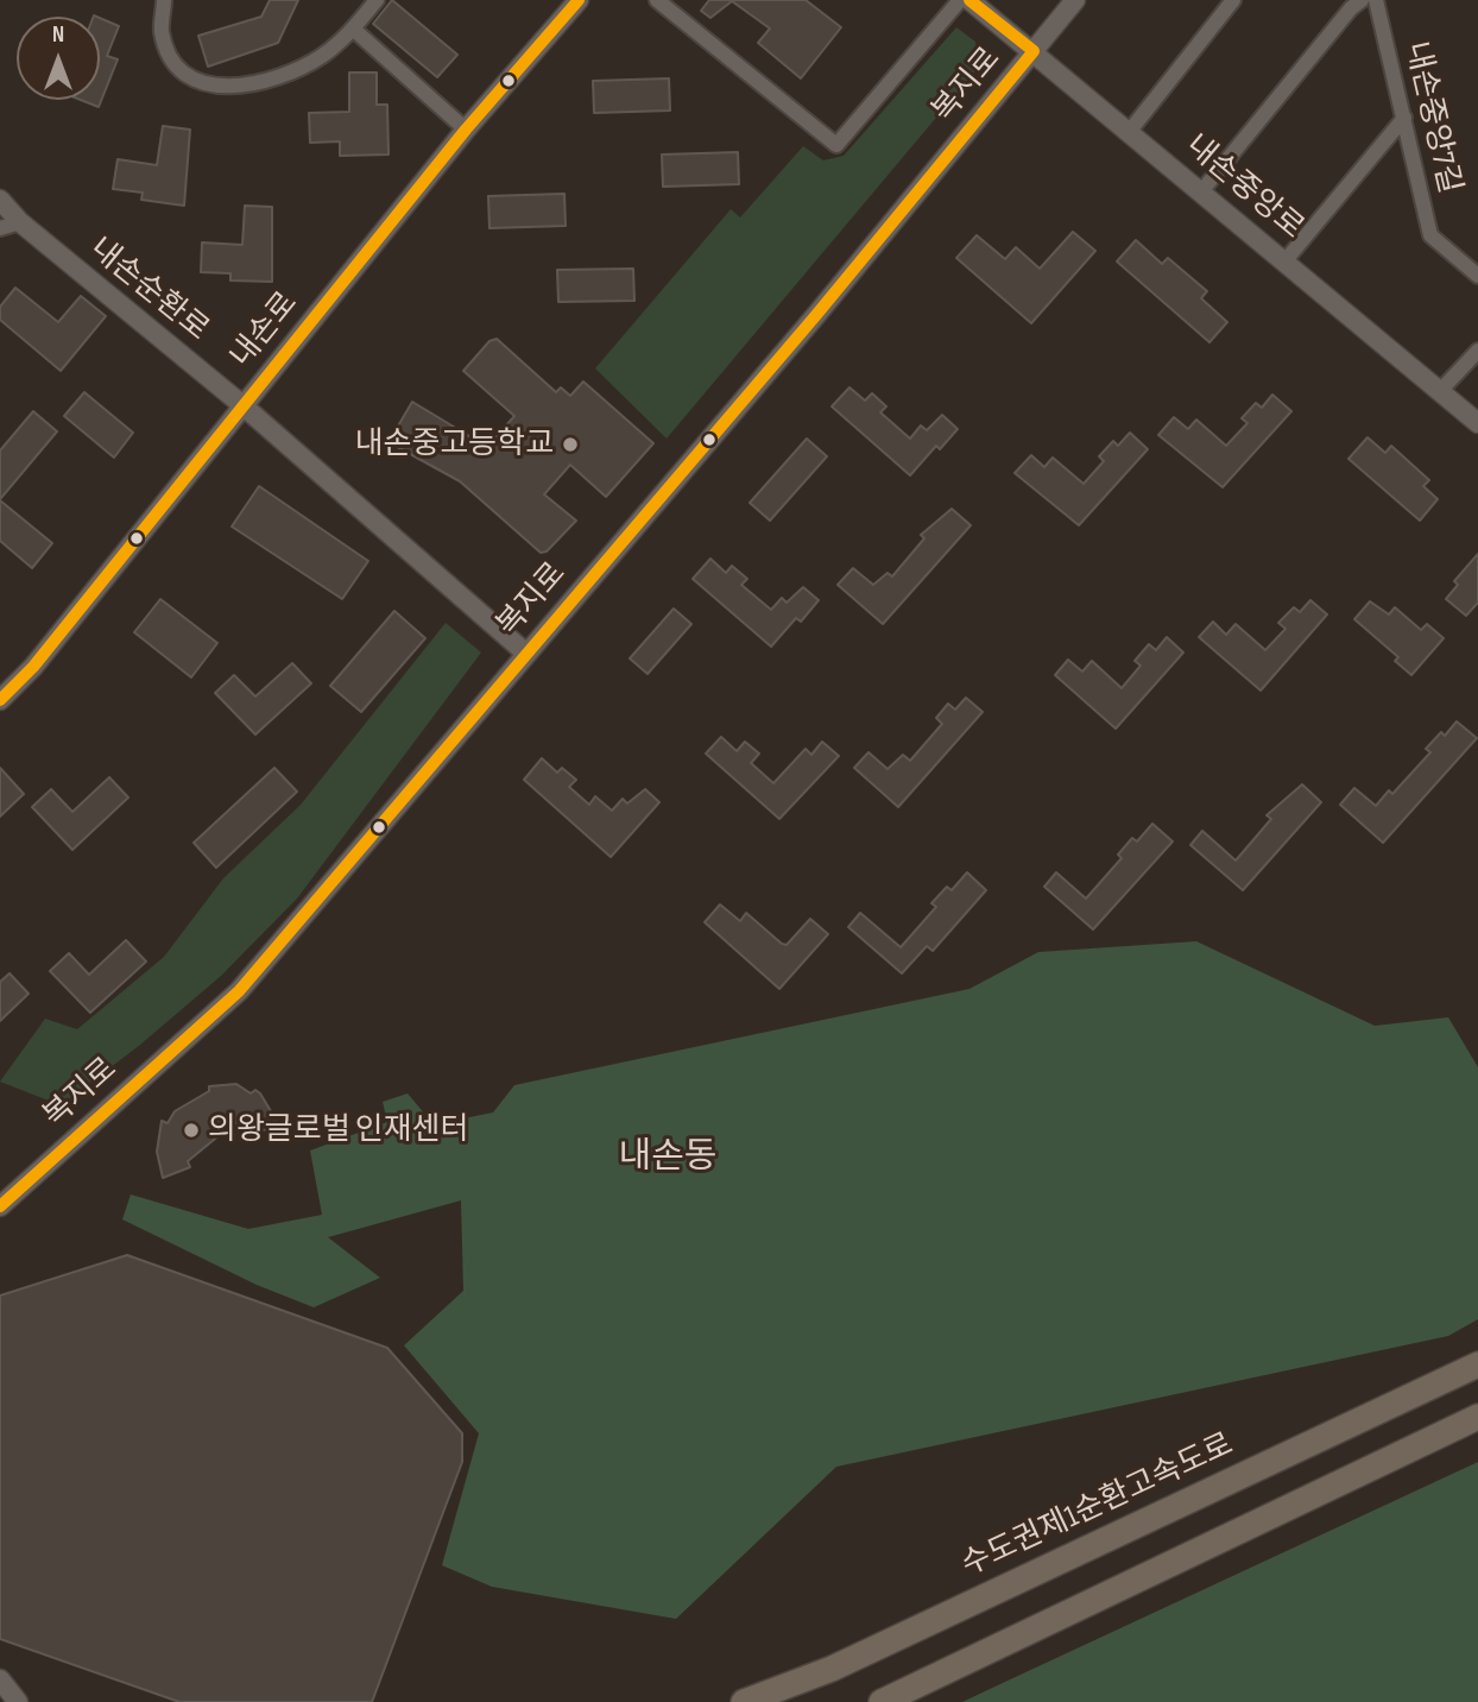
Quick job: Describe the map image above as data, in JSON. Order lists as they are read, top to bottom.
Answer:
{
  "streets": {
    "highway": ["수도권제1순환고속도로"],
    "street": [
      "복지로",
      "내손중앙7길",
      "내손중앙로",
      "내손순환로",
      "내손로"
    ]
  },
  "crossings": [
    ["복지로", "내손중앙로"],
    ["복지로", "내손순환로"],
    ["내손순환로", "내손로"]
  ],
  "districts": ["내손동"],
  "places": ["내손중고등학교", "의왕글로벌 인재센터"],
  "north": "top"
}
